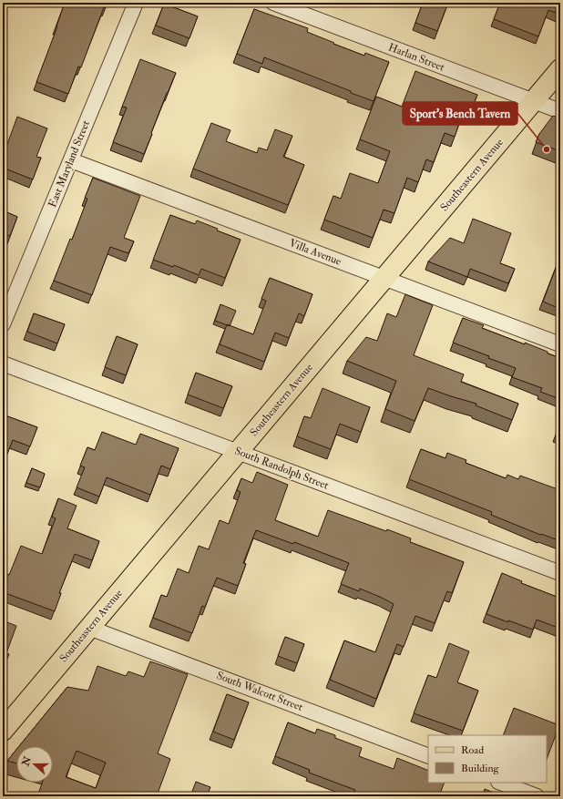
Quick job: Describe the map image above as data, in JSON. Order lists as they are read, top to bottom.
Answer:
{
  "streets": {
    "main road": ["Southeastern Avenue"],
    "street": [
      "Harlan Street",
      "East Maryland Street",
      "Villa Avenue",
      "South Randolph Street",
      "South Walcott Street"
    ]
  },
  "crossings": [
    ["Harlan Street", "Southeastern Avenue"],
    ["East Maryland Street", "Villa Avenue"],
    ["Southeastern Avenue", "Villa Avenue"],
    ["Southeastern Avenue", "South Randolph Street"],
    ["Southeastern Avenue", "South Walcott Street"]
  ],
  "places": ["Sport's Bench Tavern"],
  "legend": ["Road", "Building"],
  "north": "left"
}
